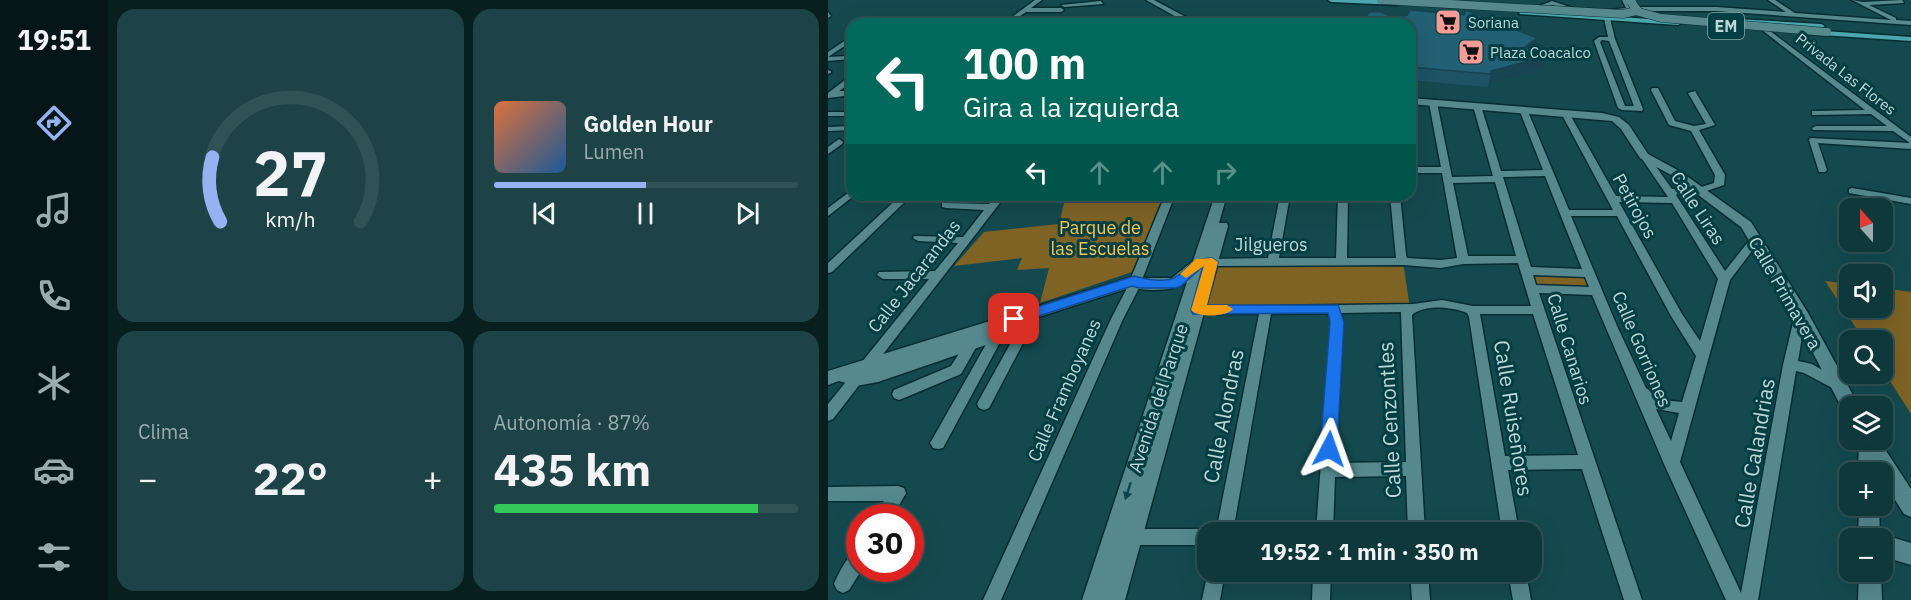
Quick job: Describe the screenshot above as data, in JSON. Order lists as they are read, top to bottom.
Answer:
{
  "streets": {
    "main road": ["EM"],
    "street": [
      "Privada Las Flores",
      "Petirojos",
      "Calle Liras",
      "Jilgueros",
      "Calle Jacarandas",
      "Calle Primavera",
      "Calle Canarios",
      "Calle Gorriones",
      "Calle Framboyanes",
      "Avenida del Parque",
      "Calle Alondras",
      "Calle Ruiseñores",
      "Calle Cenzontles",
      "Calle Calandrias"
    ]
  },
  "crossings": [
    ["EM", "Privada Las Flores"],
    ["Petirojos", "Calle Primavera"],
    ["Calle Liras", "Calle Primavera"],
    ["Jilgueros", "Calle Canarios"],
    ["Jilgueros", "Calle Gorriones"],
    ["Jilgueros", "Avenida del Parque"],
    ["Calle Primavera", "Calle Canarios"],
    ["Calle Primavera", "Calle Gorriones"],
    ["Calle Primavera", "Calle Calandrias"]
  ],
  "parks": ["Parque de las Escuelas"],
  "places": {
    "supermarket": ["Soriana", "Plaza Coacalco"]
  },
  "north": "top",
  "page": {
    "tabs": "19:51",
    "turn": ["100 m", "Gira a la izquierda"],
    "song": ["Golden Hour", "Lumen"],
    "map_buttons": ["+", "−"],
    "tile": [
      "Clima",
      ["Autonomía · 87%", "435 km"]
    ],
    "heat": ["−", "22°", "+"],
    "limit": "30",
    "trip": "19:52 · 1 min · 350 m",
    "gauge": ["27", "km/h"]
  }
}
